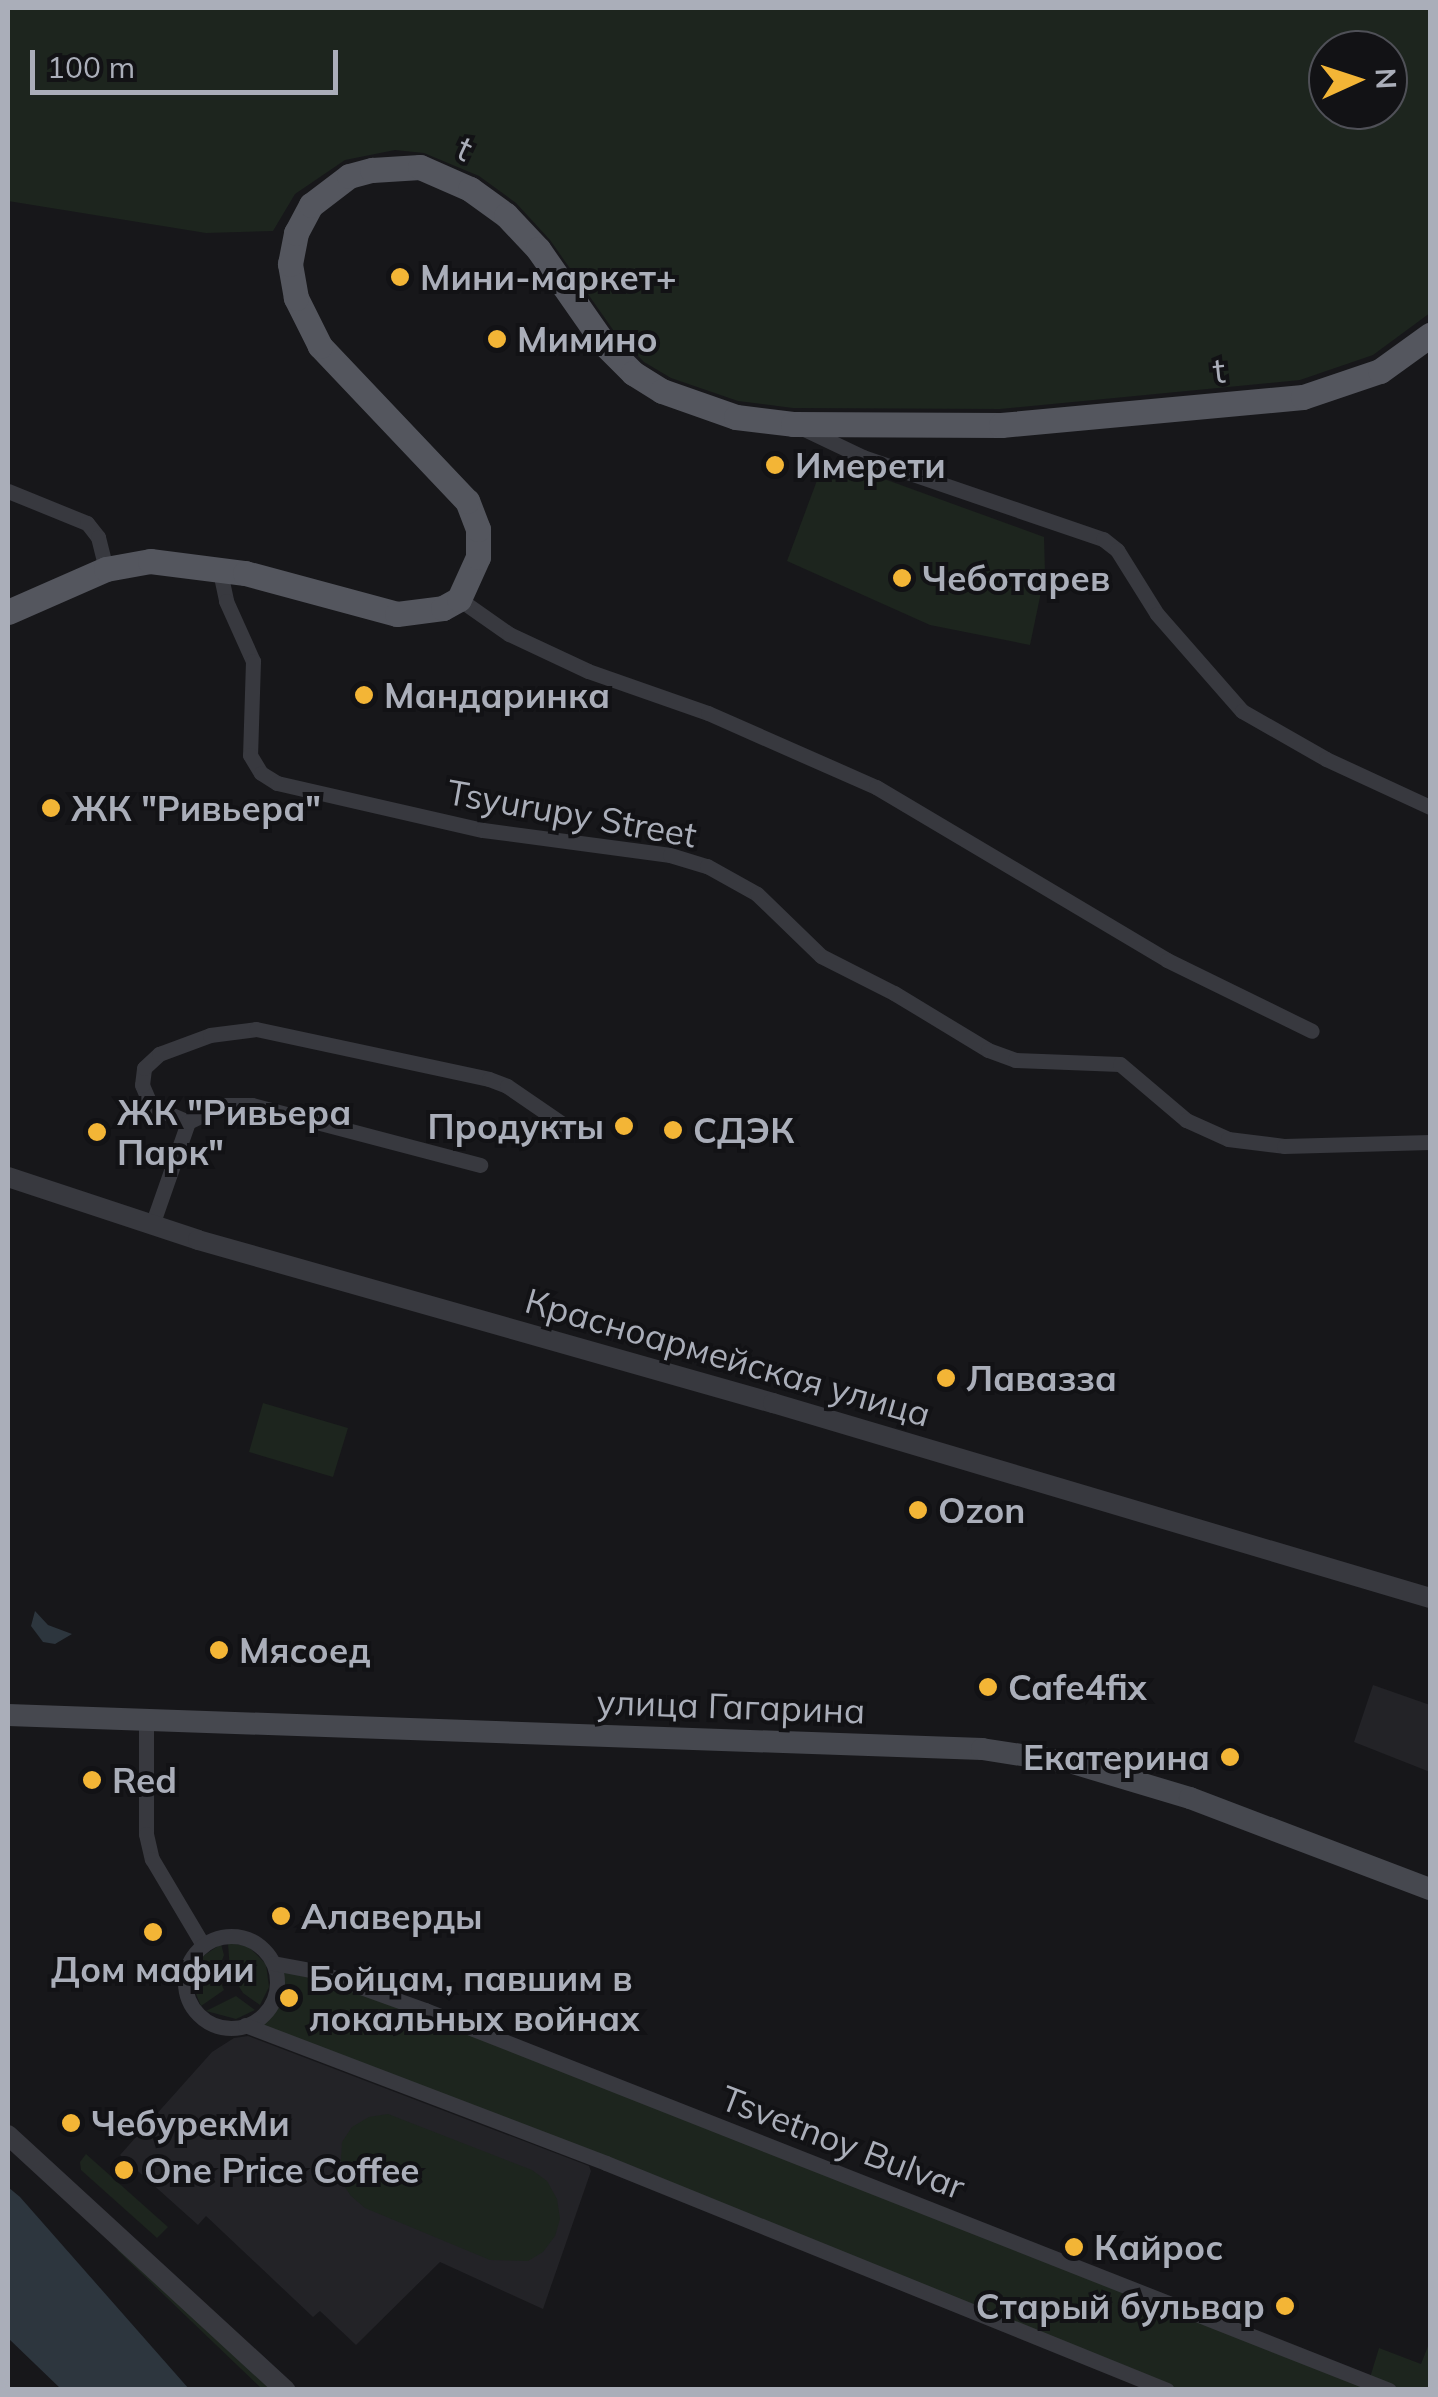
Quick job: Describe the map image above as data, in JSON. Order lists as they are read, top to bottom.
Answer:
{
  "streets": {
    "main road": ["t", "улица Гагарина"],
    "street": ["Tsyurupy Street", "Красноармейская улица", "Tsvetnoy Bulvar"]
  },
  "places": [
    "Мини-маркет+",
    "Мимино",
    "Имерети",
    "Чеботарев",
    "Мандаринка",
    "ЖК \"Ривьера\"",
    "Продукты",
    "СДЭК",
    "ЖК \"Ривьера Парк\"",
    "Лавазза",
    "Ozon",
    "Мясоед",
    "Cafe4fix",
    "Екатерина",
    "Red",
    "Алаверды",
    "Дом мафии",
    "Бойцам, павшим в локальных войнах",
    "ЧебурекМи",
    "One Price Coffee",
    "Кайрос",
    "Старый бульвар"
  ],
  "scale_bar": "100 m",
  "north": "right"
}
